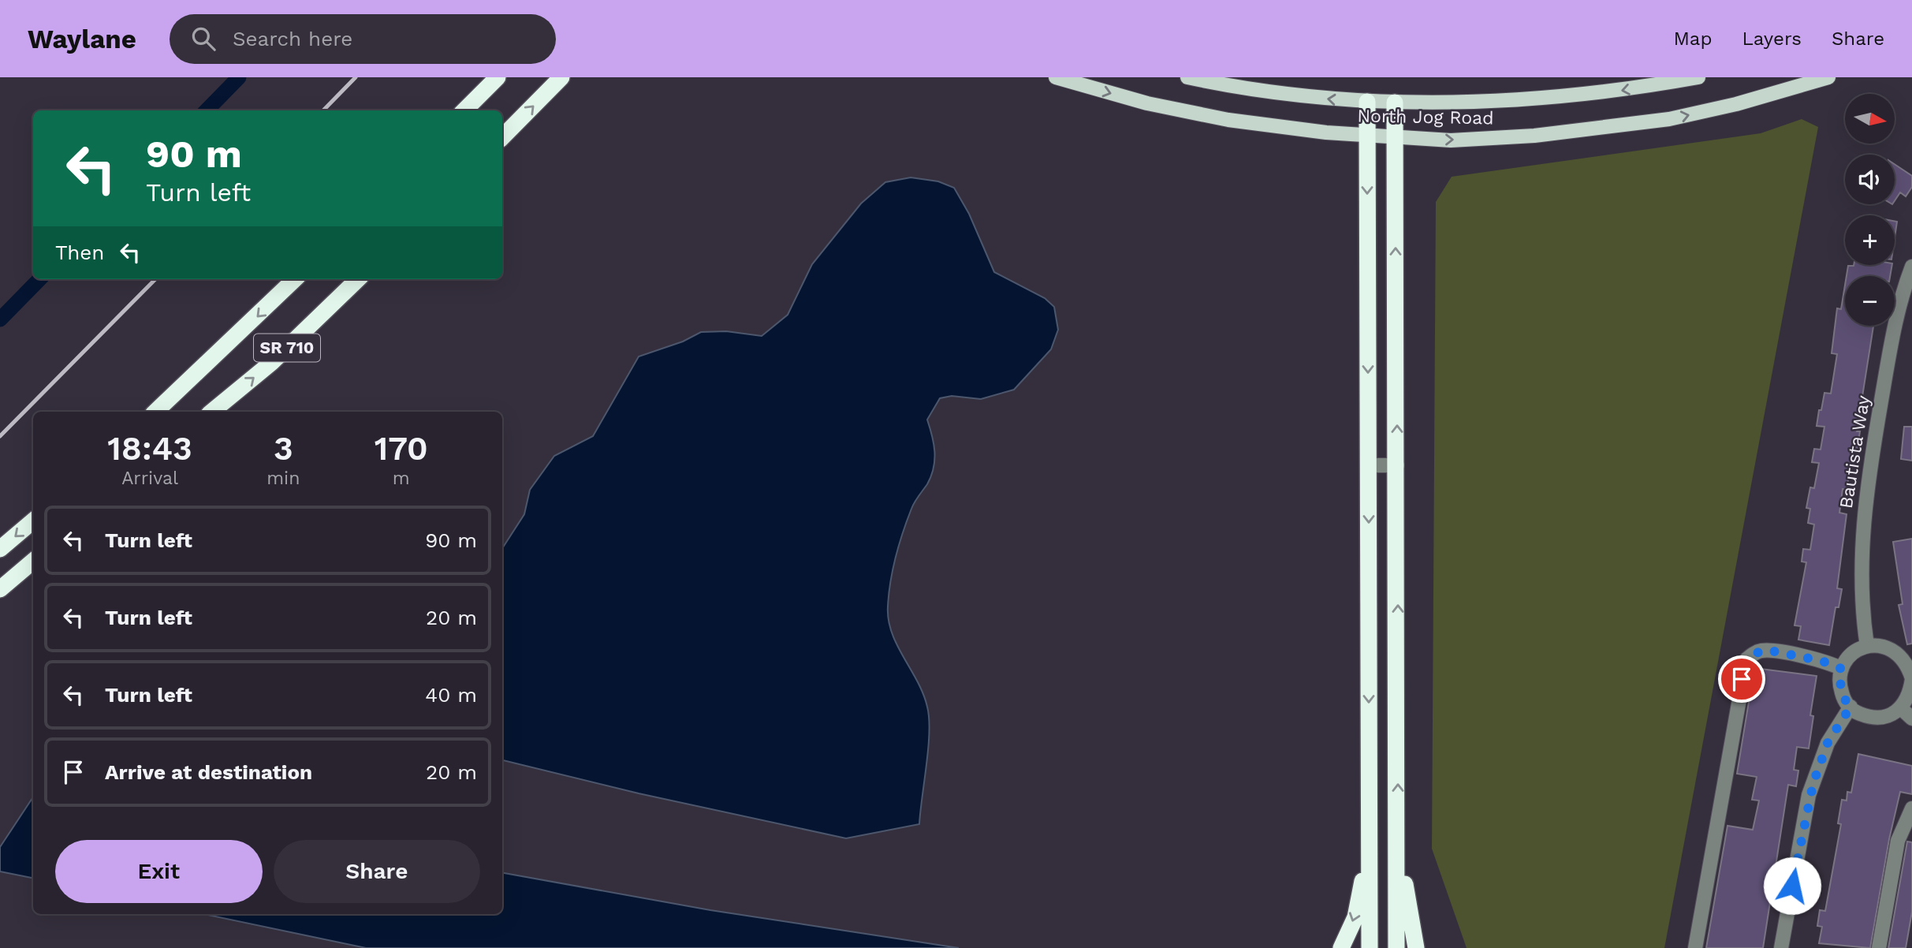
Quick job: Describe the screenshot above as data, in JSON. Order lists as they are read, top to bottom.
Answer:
{
  "streets": {
    "highway": ["SR 710"],
    "main road": ["North Jog Road"],
    "street": ["Bautista Way"]
  },
  "north": "right",
  "page": {
    "header": "Waylane",
    "search": "Search here",
    "nav": ["Map", "Layers", "Share"],
    "map_buttons": ["+", "−"],
    "turn": ["90 m", "Turn left"],
    "then": "Then",
    "eta": [
      "18:43",
      "Arrival",
      "3",
      "min",
      "170",
      "m"
    ],
    "list": [
      {
        "name": "Turn left",
        "value": "90 m"
      },
      {
        "name": "Turn left",
        "value": "20 m"
      },
      {
        "name": "Turn left",
        "value": "40 m"
      },
      {
        "name": "Arrive at destination",
        "value": "20 m"
      }
    ],
    "buttons": ["Exit", "Share"]
  }
}
